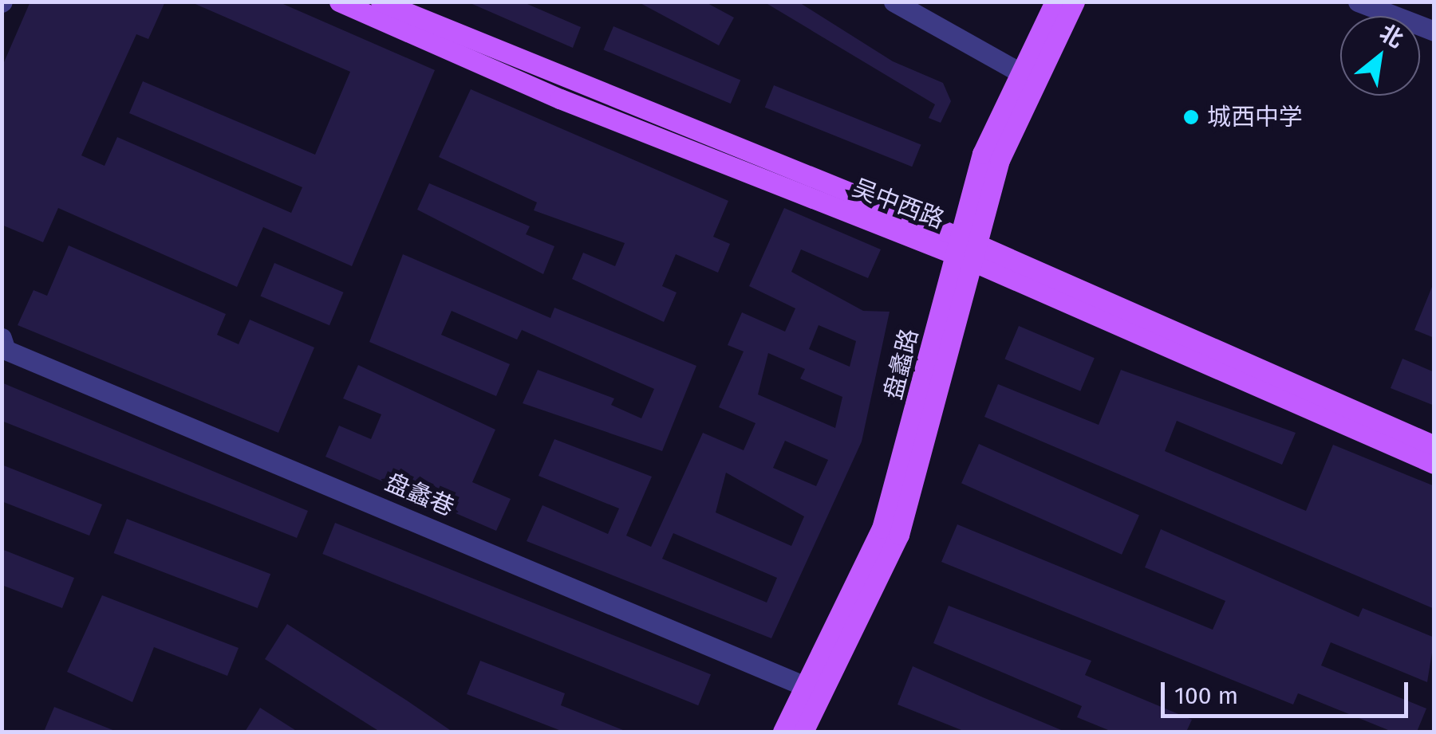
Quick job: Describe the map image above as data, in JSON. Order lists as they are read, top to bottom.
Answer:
{
  "streets": {
    "main road": ["吴中西路", "盘蠡路"],
    "street": ["盘蠡巷"]
  },
  "crossings": [
    ["吴中西路", "盘蠡路"],
    ["盘蠡路", "盘蠡巷"]
  ],
  "places": ["城西中学"],
  "scale_bar": "100 m",
  "north": "top right"
}
